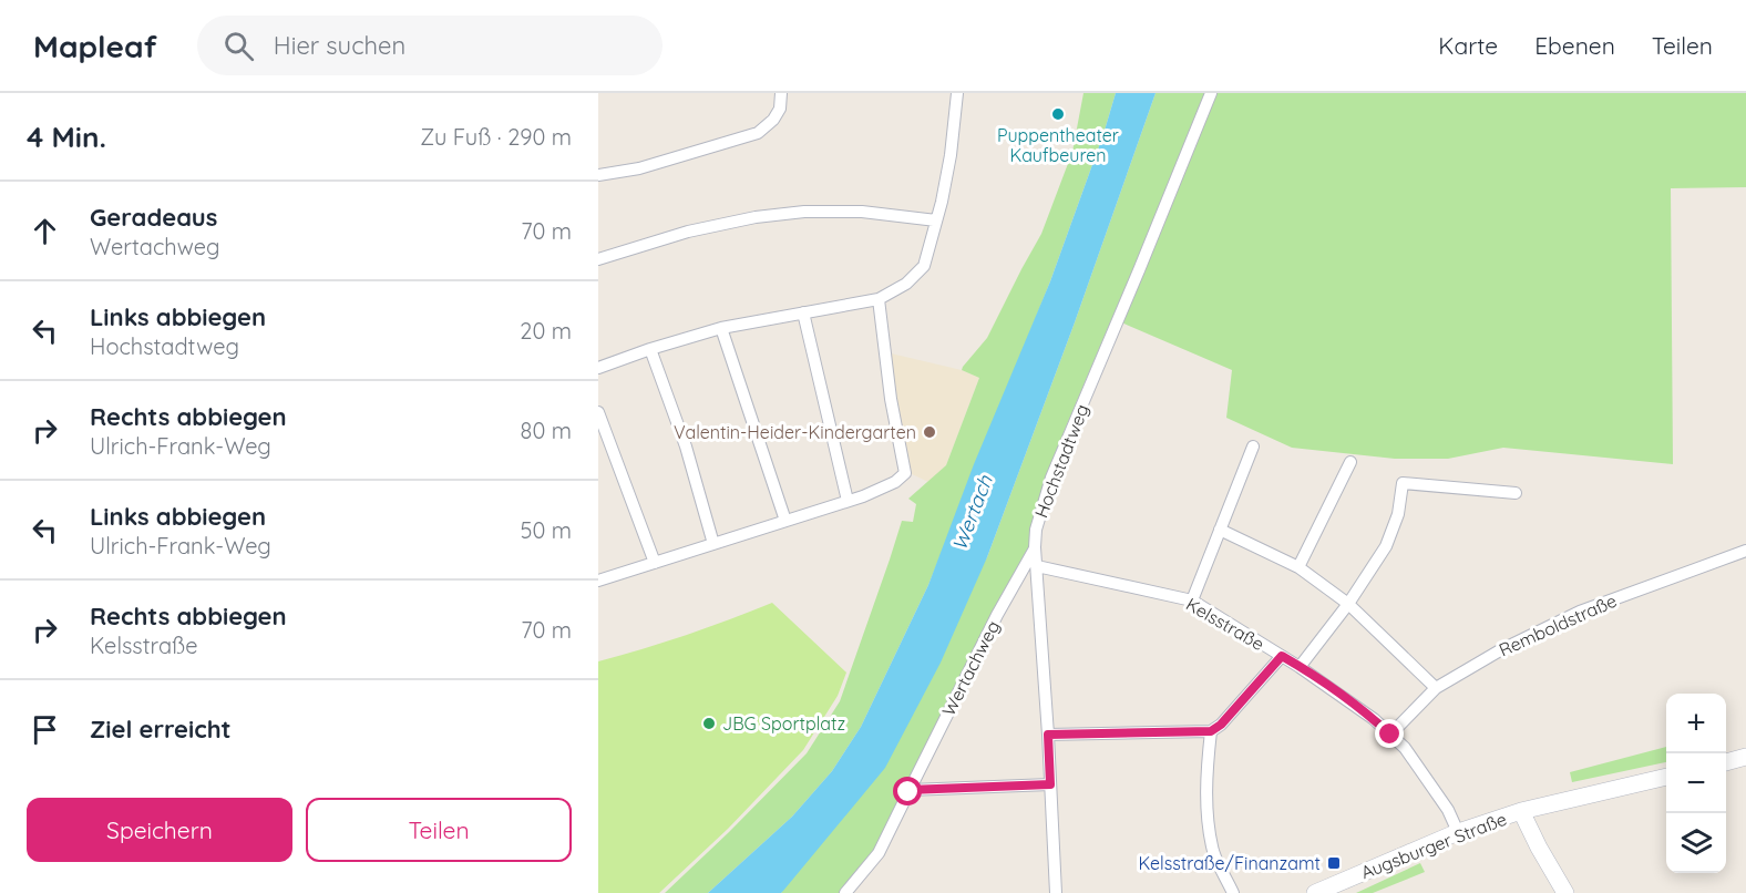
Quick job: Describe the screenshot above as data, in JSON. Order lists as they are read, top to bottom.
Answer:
{
  "streets": {
    "main road": ["Augsburger Straße"],
    "street": [
      "Hochstadtweg",
      "Kelsstraße",
      "Remboldstraße",
      "Wertachweg"
    ]
  },
  "crossings": [
    ["Hochstadtweg", "Kelsstraße"],
    ["Hochstadtweg", "Wertachweg"],
    ["Kelsstraße", "Remboldstraße"],
    ["Kelsstraße", "Augsburger Straße"]
  ],
  "water": ["Wertach"],
  "places": {
    "other": ["Puppentheater Kaufbeuren", "Valentin-Heider-Kindergarten", "JBG Sportplatz"],
    "transit": ["Kelsstraße/Finanzamt"]
  },
  "page": {
    "header": "Mapleaf",
    "search": "Hier suchen",
    "nav": ["Karte", "Ebenen", "Teilen"],
    "heading": ["4 Min.", "Zu Fuß · 290 m"],
    "list": [
      ["Geradeaus", "Wertachweg", "70 m"],
      ["Links abbiegen", "Hochstadtweg", "20 m"],
      ["Rechts abbiegen", "Ulrich-Frank-Weg", "80 m"],
      ["Links abbiegen", "Ulrich-Frank-Weg", "50 m"],
      ["Rechts abbiegen", "Kelsstraße", "70 m"],
      "Ziel erreicht"
    ],
    "map_buttons": ["+", "−"],
    "buttons": ["Speichern", "Teilen"]
  }
}
